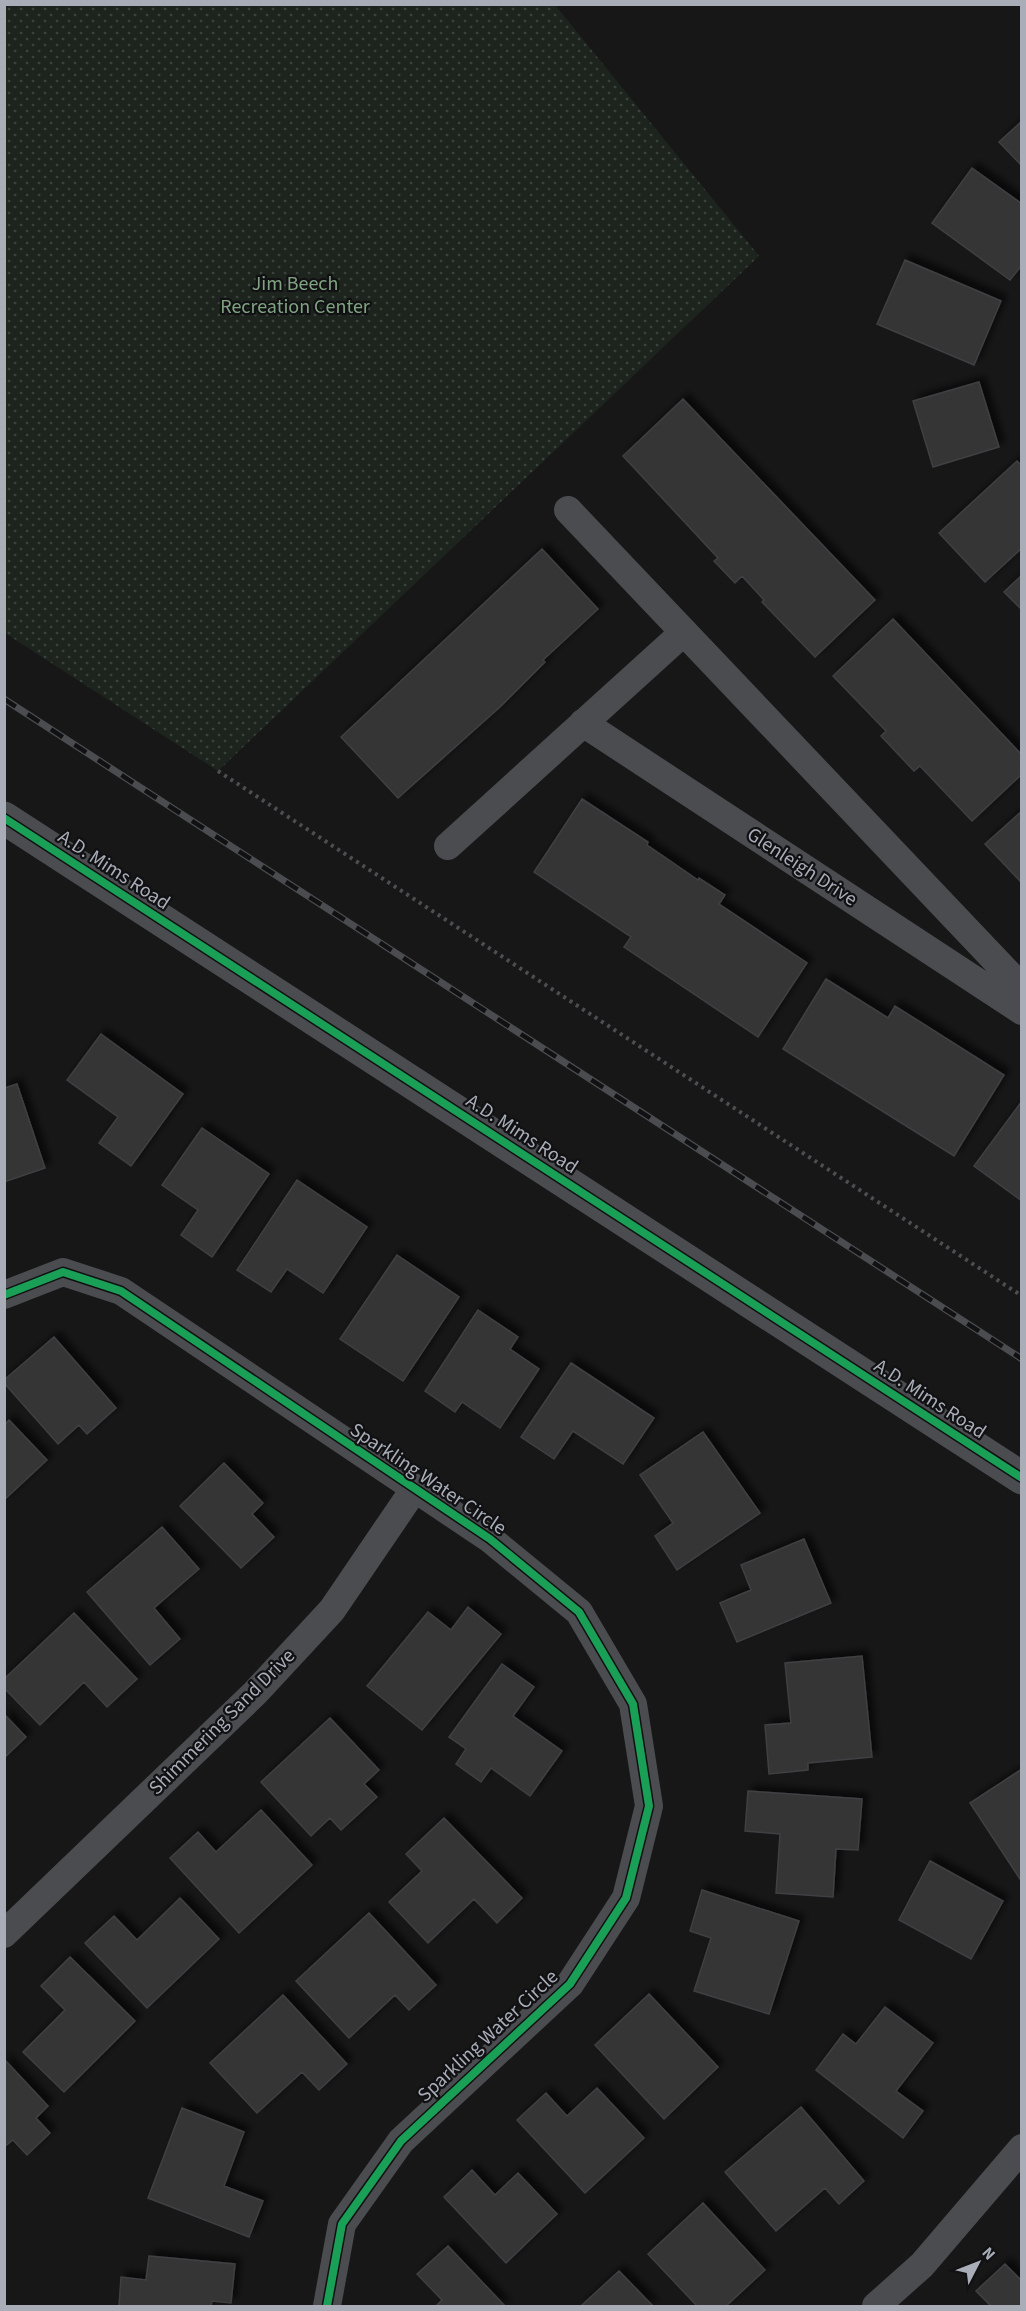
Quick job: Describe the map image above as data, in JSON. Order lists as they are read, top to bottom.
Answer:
{
  "streets": {
    "street": [
      "Glenleigh Drive",
      "A.D. Mims Road",
      "Sparkling Water Circle",
      "Shimmering Sand Drive"
    ]
  },
  "crossings": [
    ["Sparkling Water Circle", "Shimmering Sand Drive"]
  ],
  "parks": ["Jim Beech Recreation Center"],
  "north": "top right"
}
